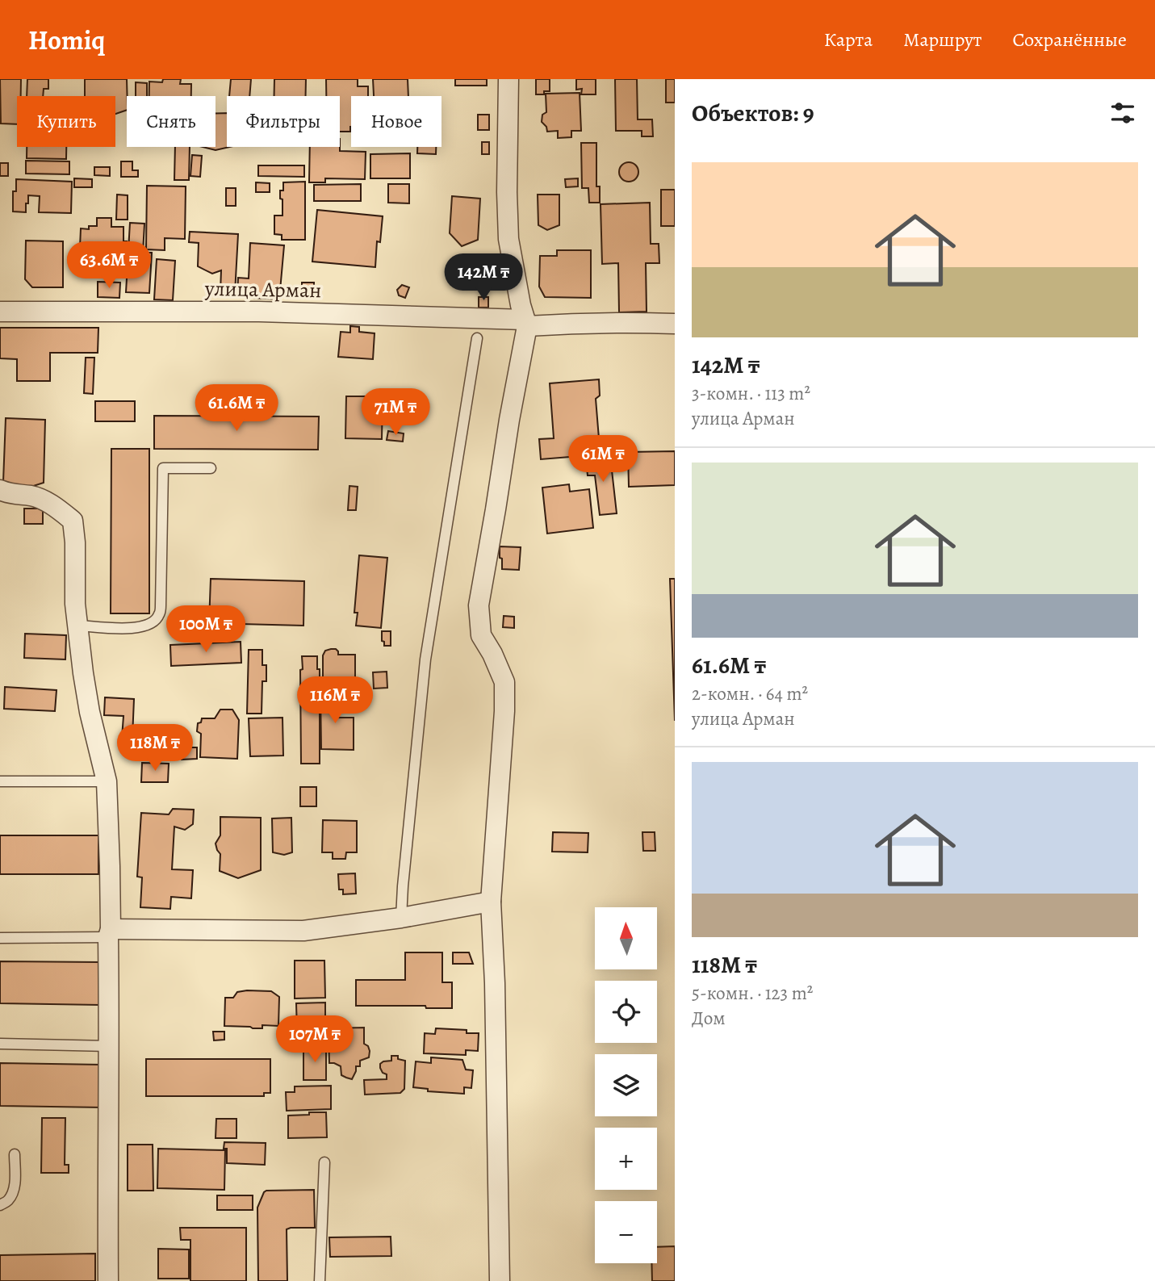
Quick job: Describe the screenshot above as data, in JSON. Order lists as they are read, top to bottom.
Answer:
{
  "streets": {
    "street": ["улица Арман"]
  },
  "north": "top",
  "page": {
    "header": "Homiq",
    "nav": ["Карта", "Маршрут", "Сохранённые"],
    "heading": "Объектов: 9",
    "chip": [
      "Купить",
      "Снять",
      "Фильтры",
      "Новое"
    ],
    "list": [
      {
        "name": "142M ₸",
        "note": "3-комн. · 113 m² · улица Арман"
      },
      {
        "name": "61.6M ₸",
        "note": "2-комн. · 64 m² · улица Арман"
      },
      {
        "name": "118M ₸",
        "note": "5-комн. · 123 m² · Дом"
      }
    ],
    "price": [
      "63.6M ₸",
      "142M ₸",
      "61.6M ₸",
      "71M ₸",
      "61M ₸",
      "100M ₸",
      "116M ₸",
      "118M ₸",
      "107M ₸"
    ],
    "map_buttons": ["+", "−"]
  }
}
